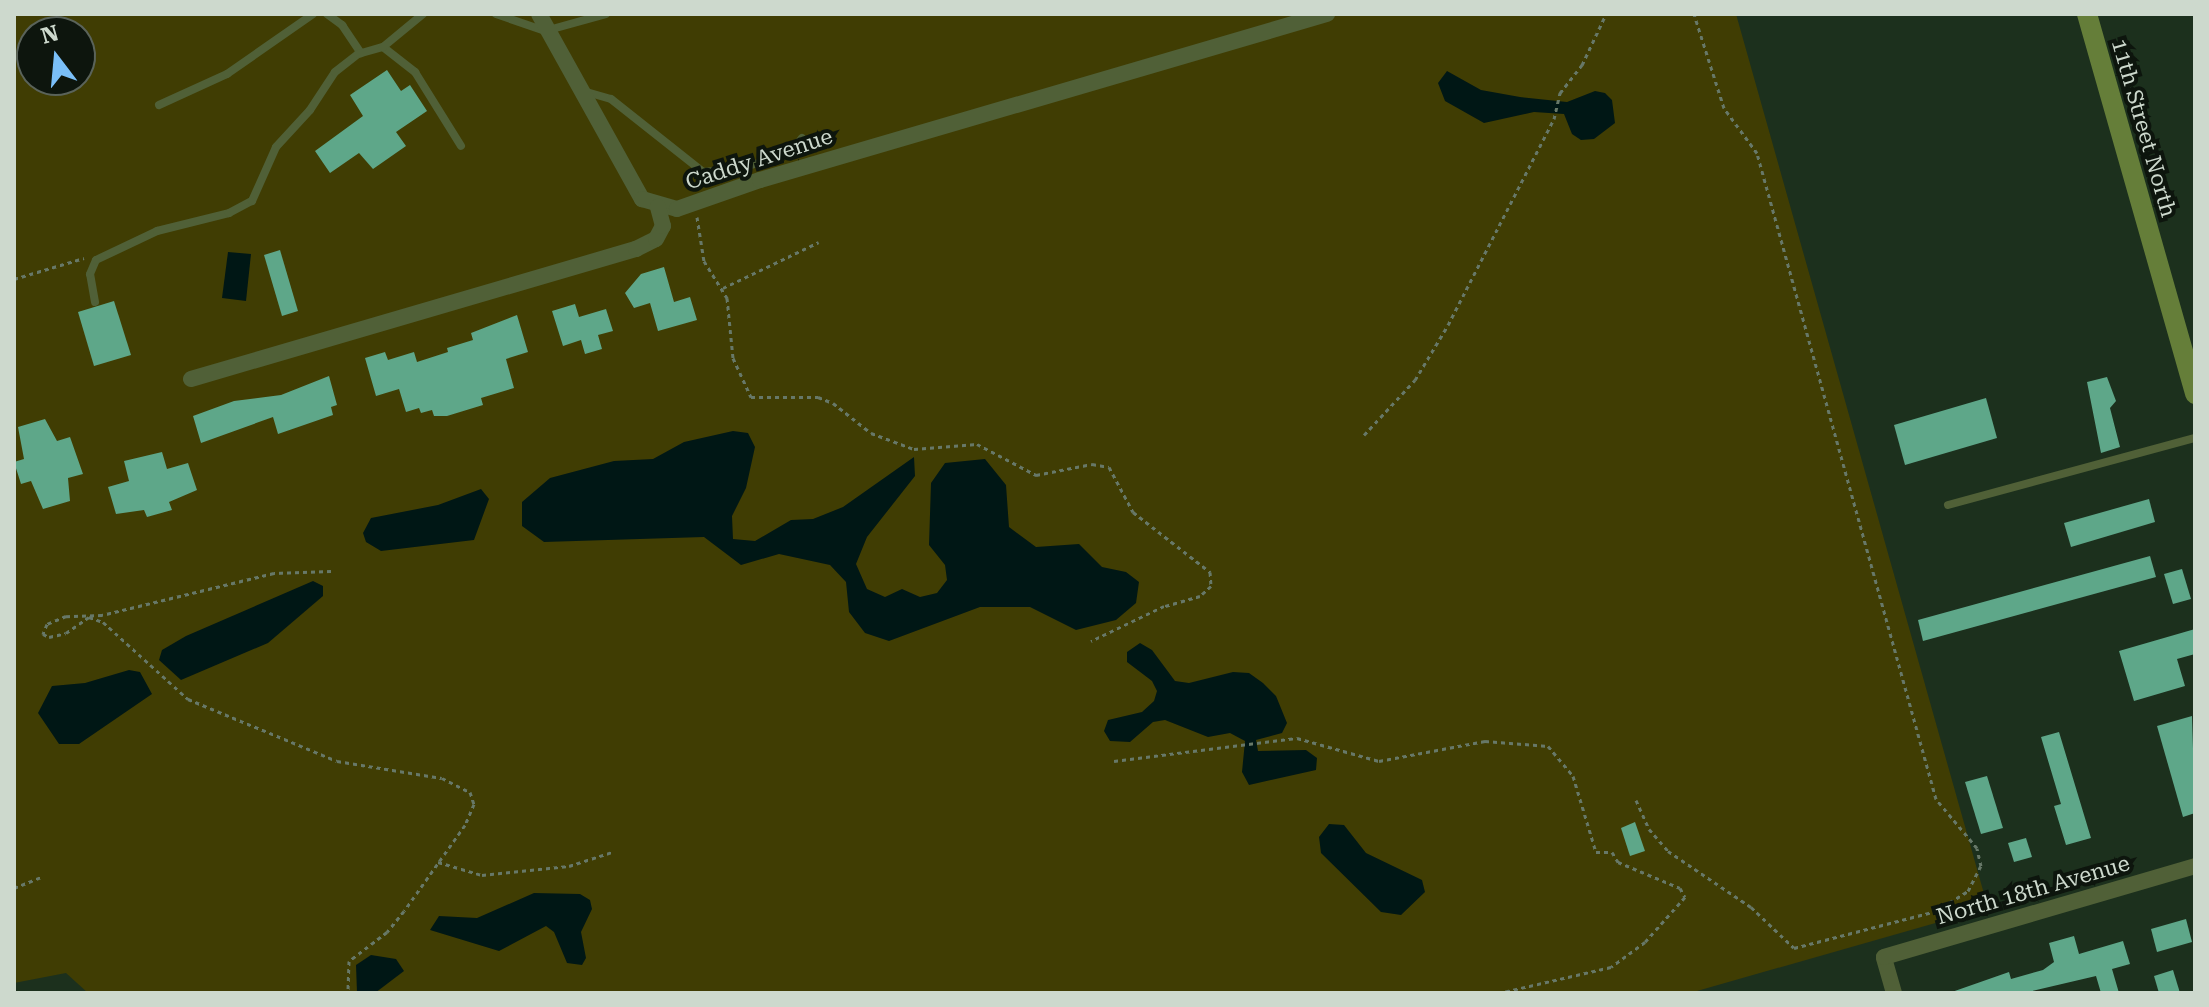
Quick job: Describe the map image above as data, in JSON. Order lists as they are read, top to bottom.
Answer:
{
  "streets": {
    "street": ["11th Street North", "Caddy Avenue", "North 18th Avenue"]
  },
  "north": "top"
}
